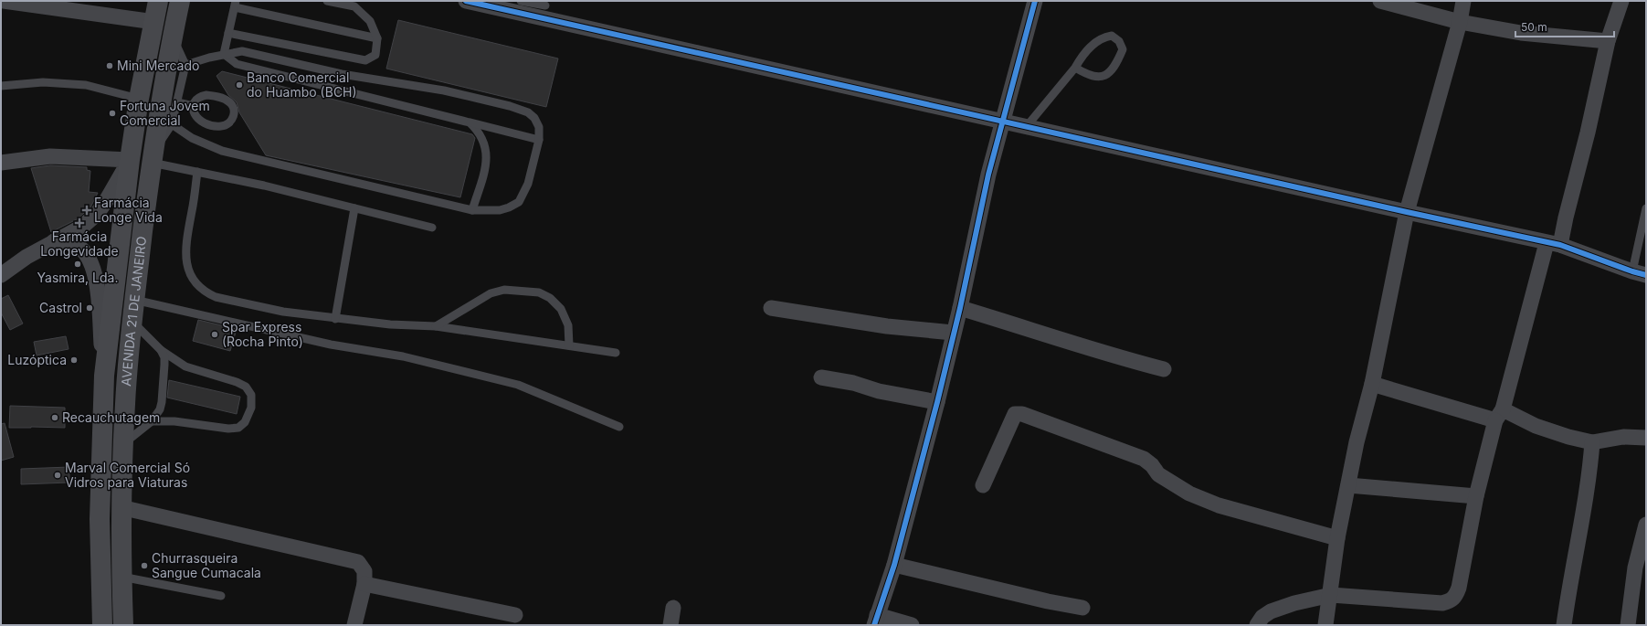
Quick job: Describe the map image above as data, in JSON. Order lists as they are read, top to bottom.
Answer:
{
  "streets": {
    "main road": ["AVENIDA 21 DE JANEIRO"]
  },
  "places": {
    "other": [
      "Mini Mercado",
      "Banco Comercial do Huambo (BCH)",
      "Fortuna Jovem Comercial",
      "Yasmira, Lda.",
      "Castrol",
      "Spar Express (Rocha Pinto)",
      "Luzóptica",
      "Recauchutagem",
      "Marval Comercial Só Vidros para Viaturas",
      "Churrasqueira Sangue Cumacala"
    ],
    "health": ["Farmácia Longe Vida", "Farmácia Longevidade"]
  },
  "scale_bar": "50 m"
}
